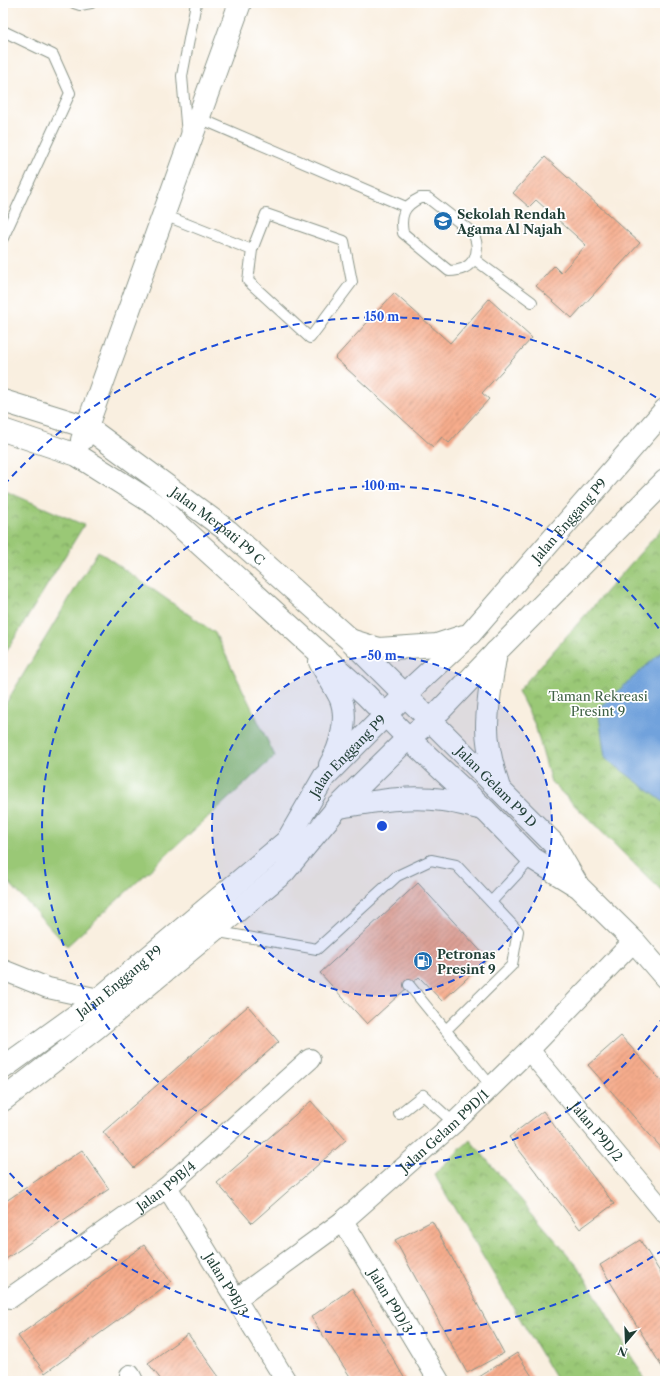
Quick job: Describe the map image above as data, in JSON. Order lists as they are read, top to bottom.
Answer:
{
  "streets": {
    "main road": ["Jalan Enggang P9", "Jalan Merpati P9 C", "Jalan Gelam P9 D"],
    "street": [
      "Jalan Gelam P9D/1",
      "Jalan P9D/2",
      "Jalan P9B/4",
      "Jalan P9B/3",
      "Jalan P9D/3"
    ]
  },
  "crossings": [
    ["Jalan Enggang P9", "Jalan Merpati P9 C"],
    ["Jalan Enggang P9", "Jalan Gelam P9 D"],
    ["Jalan Merpati P9 C", "Jalan Gelam P9 D"],
    ["Jalan Gelam P9 D", "Jalan Gelam P9D/1"],
    ["Jalan Gelam P9D/1", "Jalan P9D/2"],
    ["Jalan Gelam P9D/1", "Jalan P9B/3"],
    ["Jalan Gelam P9D/1", "Jalan P9D/3"],
    ["Jalan P9B/4", "Jalan P9B/3"]
  ],
  "parks": ["Taman Rekreasi Presint 9"],
  "places": {
    "school or university": ["Sekolah Rendah Agama Al Najah"],
    "fuel station": ["Petronas Presint 9"]
  },
  "north": "bottom",
  "rings": ["150 m", "100 m", "50 m"]
}
